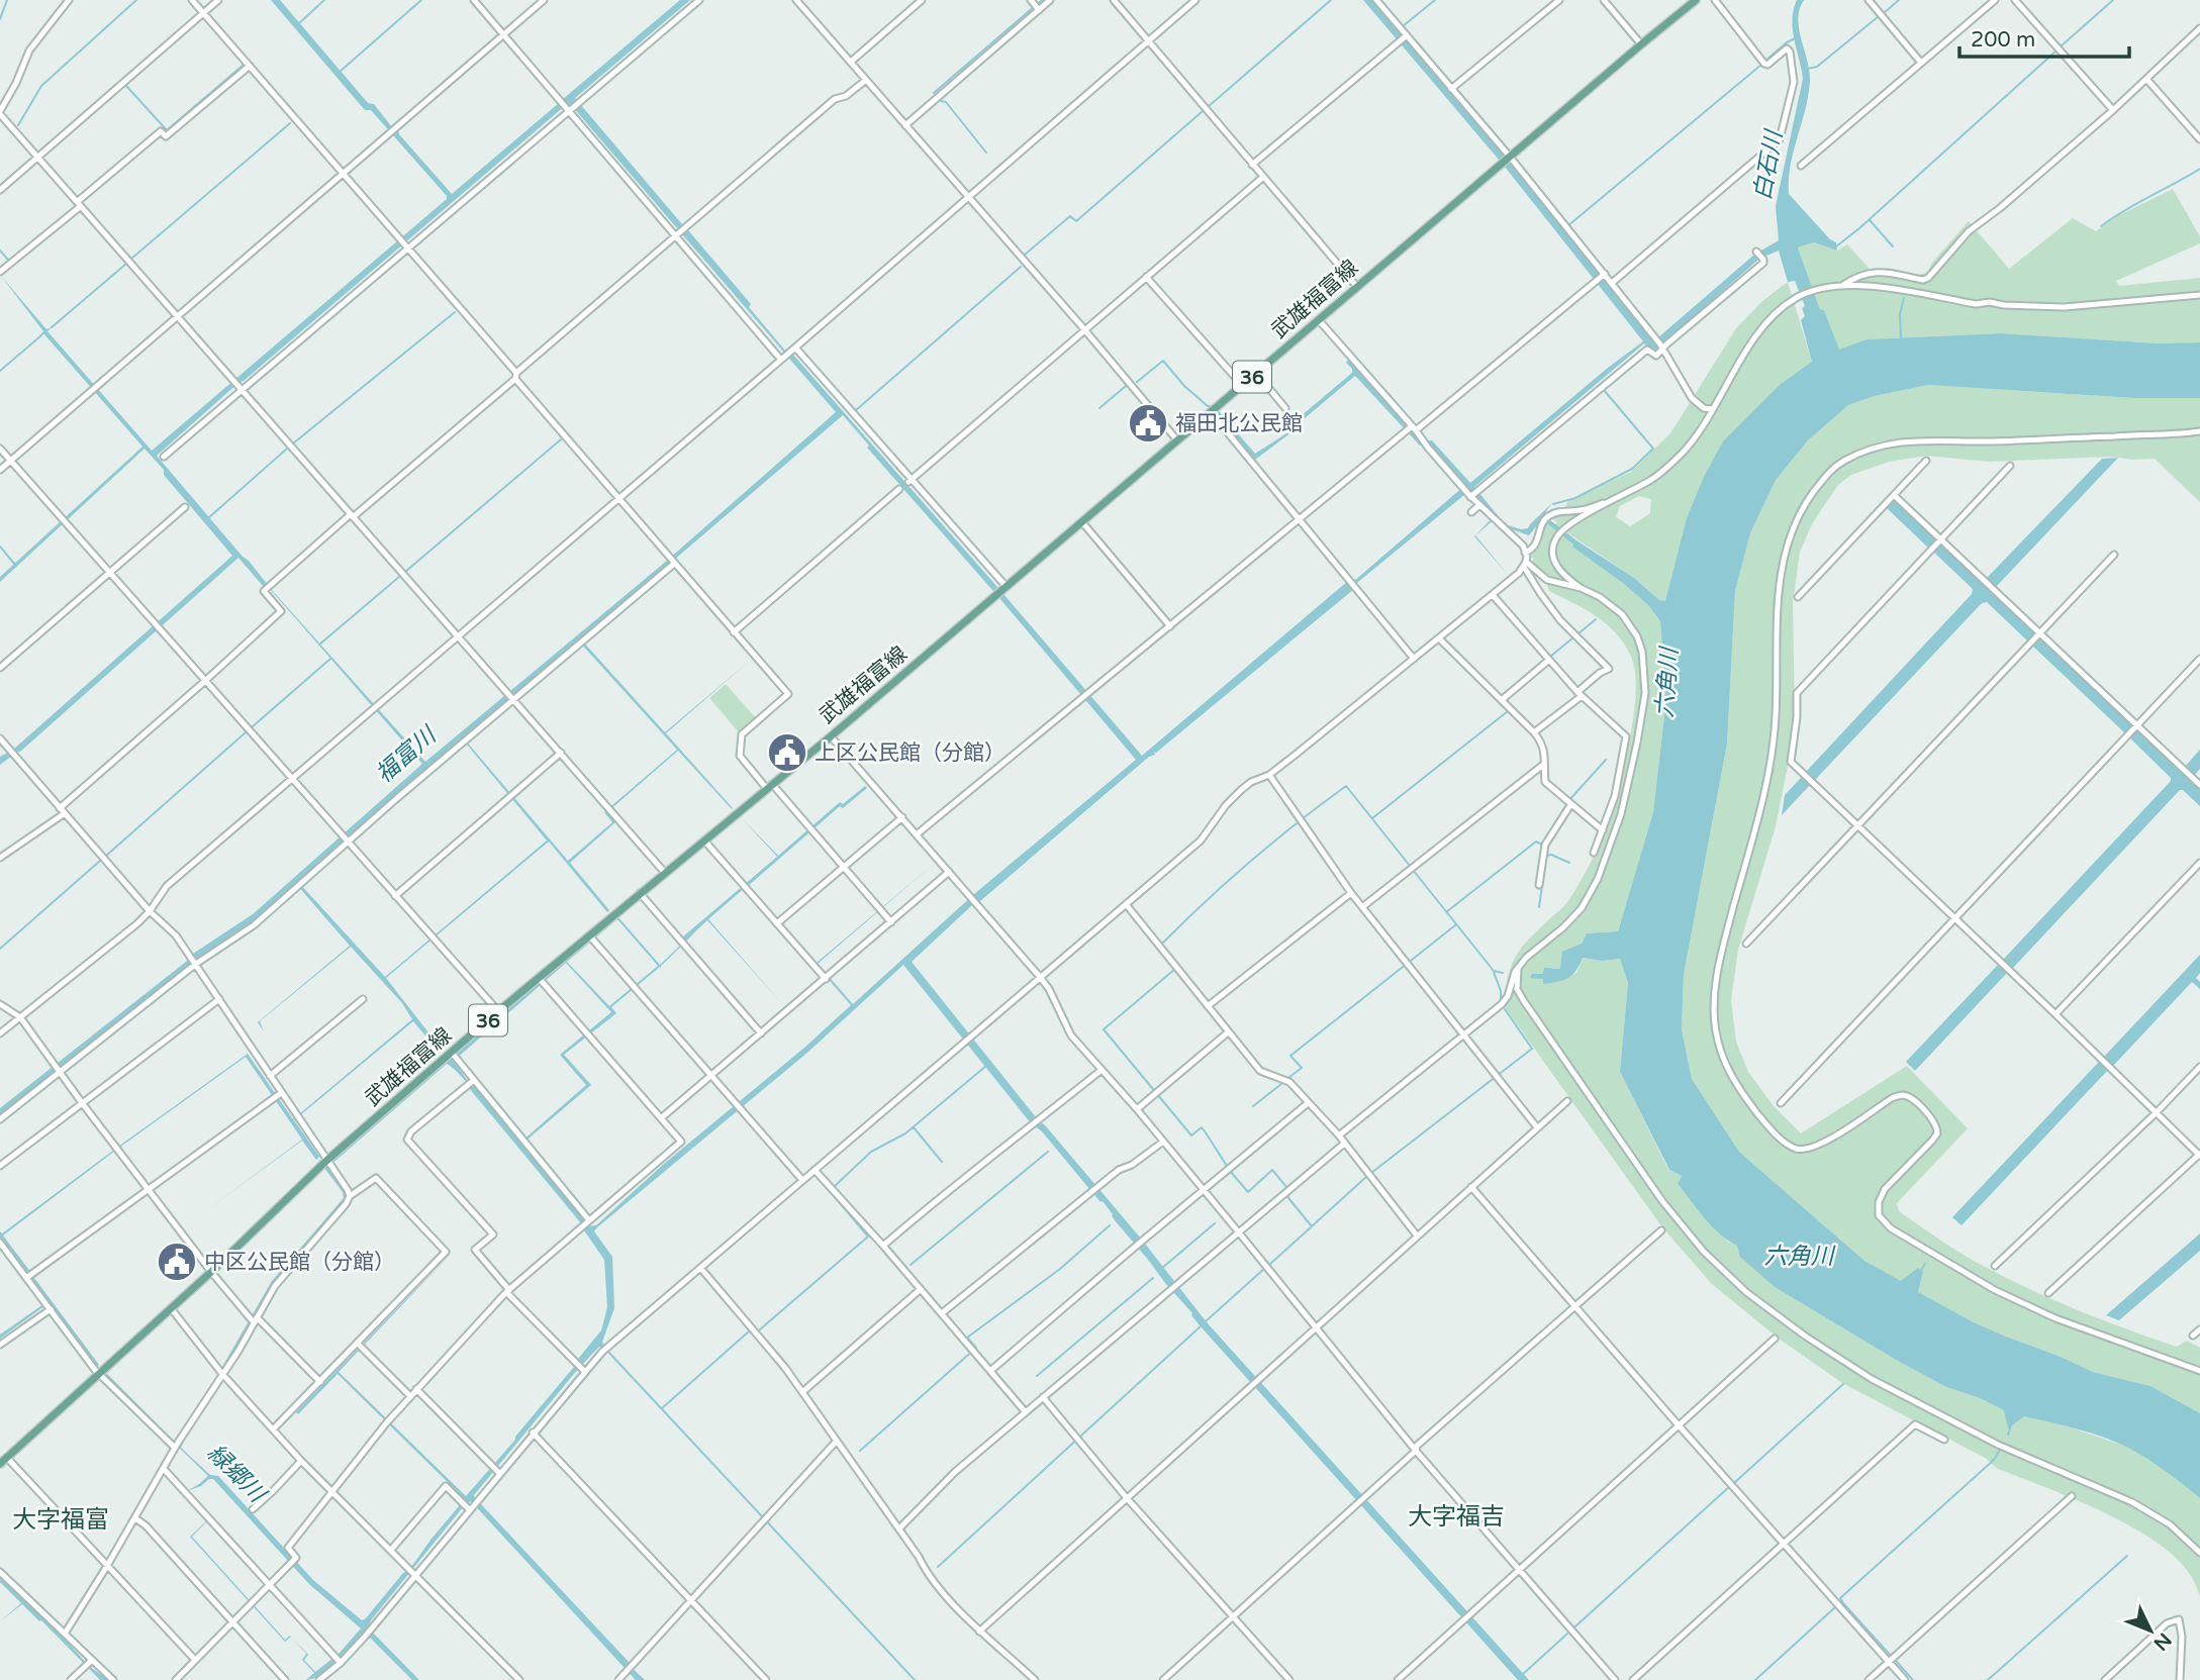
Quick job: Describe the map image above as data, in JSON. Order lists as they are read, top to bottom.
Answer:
{
  "streets": {
    "main road": ["武雄福富線", "36"]
  },
  "districts": ["大字福吉", "大字福富"],
  "water": [
    "白石川",
    "六角川",
    "福富川",
    "緑郷川"
  ],
  "places": {
    "public building": ["福田北公民館", "上区公民館（分館）", "中区公民館（分館）"]
  },
  "scale_bar": "200 m",
  "north": "bottom right"
}
